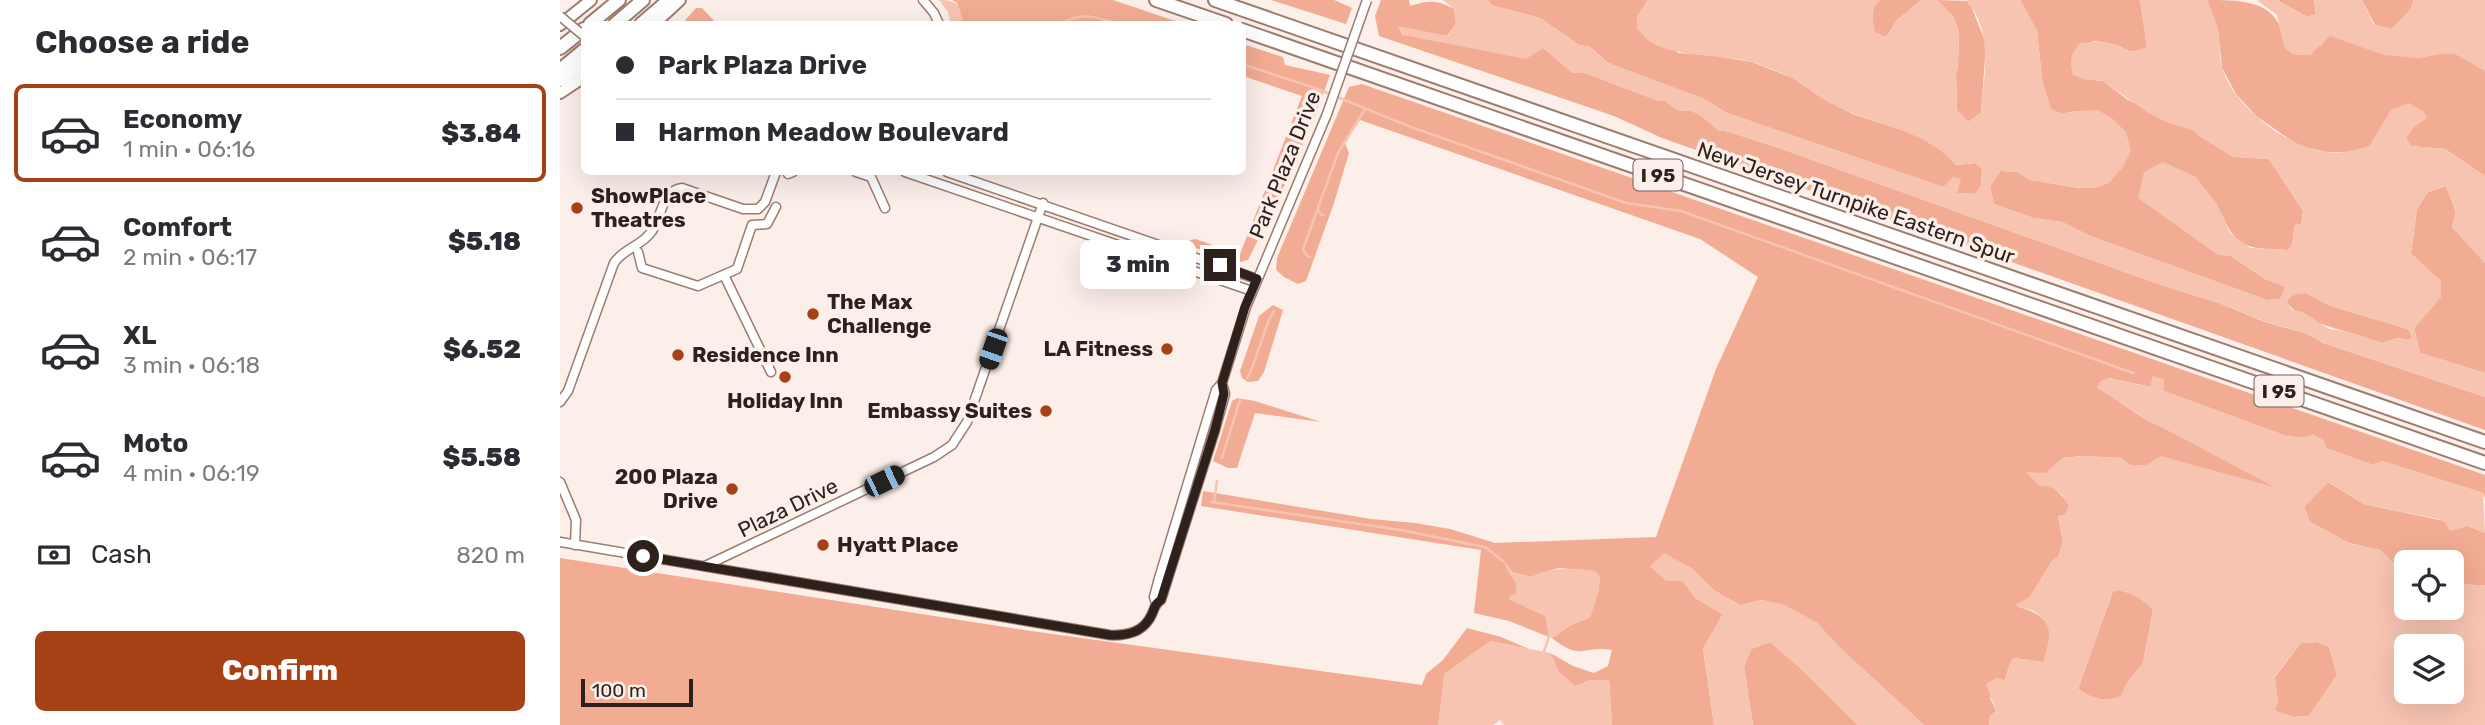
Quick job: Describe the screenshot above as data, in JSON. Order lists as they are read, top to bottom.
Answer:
{
  "streets": {
    "highway": ["I 95", "New Jersey Turnpike Eastern Spur"],
    "street": ["Park Plaza Drive", "Plaza Drive"]
  },
  "crossings": [
    ["Park Plaza Drive", "Plaza Drive"]
  ],
  "places": [
    "ShowPlace Theatres",
    "The Max Challenge",
    "LA Fitness",
    "Residence Inn",
    "Holiday Inn",
    "Embassy Suites",
    "200 Plaza Drive",
    "Hyatt Place"
  ],
  "scale_bar": "100 m",
  "page": {
    "heading": "Choose a ride",
    "banner": ["Park Plaza Drive", "Harmon Meadow Boulevard"],
    "list": [
      {
        "name": "Economy",
        "note": "1 min · 06:16",
        "value": "$3.84"
      },
      {
        "name": "Comfort",
        "note": "2 min · 06:17",
        "value": "$5.18"
      },
      {
        "name": "XL",
        "note": "3 min · 06:18",
        "value": "$6.52"
      },
      {
        "name": "Moto",
        "note": "4 min · 06:19",
        "value": "$5.58"
      }
    ],
    "bubble": "3 min",
    "pay": ["Cash", "820 m"],
    "buttons": "Confirm",
    "scale": "100 m"
  }
}
